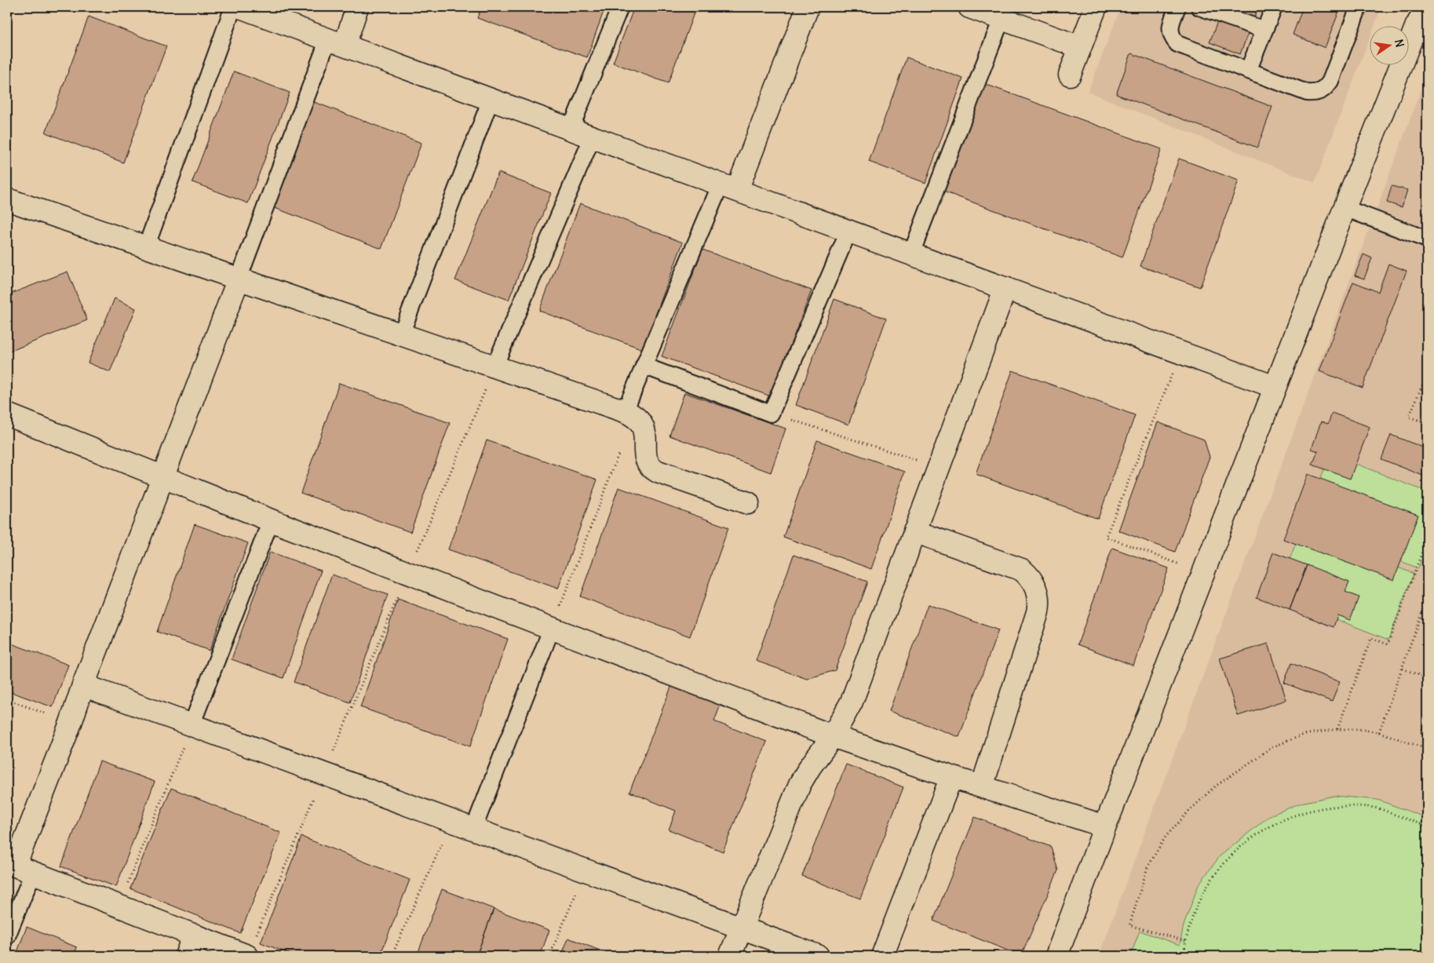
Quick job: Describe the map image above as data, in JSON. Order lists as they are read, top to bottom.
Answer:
{
  "north": "right"
}
